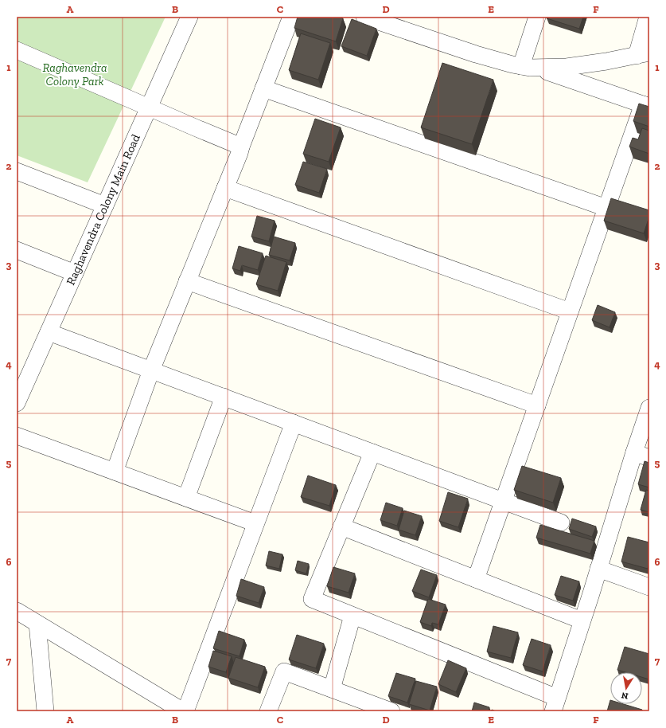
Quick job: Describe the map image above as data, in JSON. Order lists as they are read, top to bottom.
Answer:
{
  "streets": {
    "street": ["Raghavendra Colony Main Road"]
  },
  "parks": ["Raghavendra Colony Park"],
  "north": "bottom",
  "grid": {
    "columns": [
      "A",
      "B",
      "C",
      "D",
      "E",
      "F"
    ],
    "rows": [
      "1",
      "2",
      "3",
      "4",
      "5",
      "6",
      "7"
    ]
  }
}
